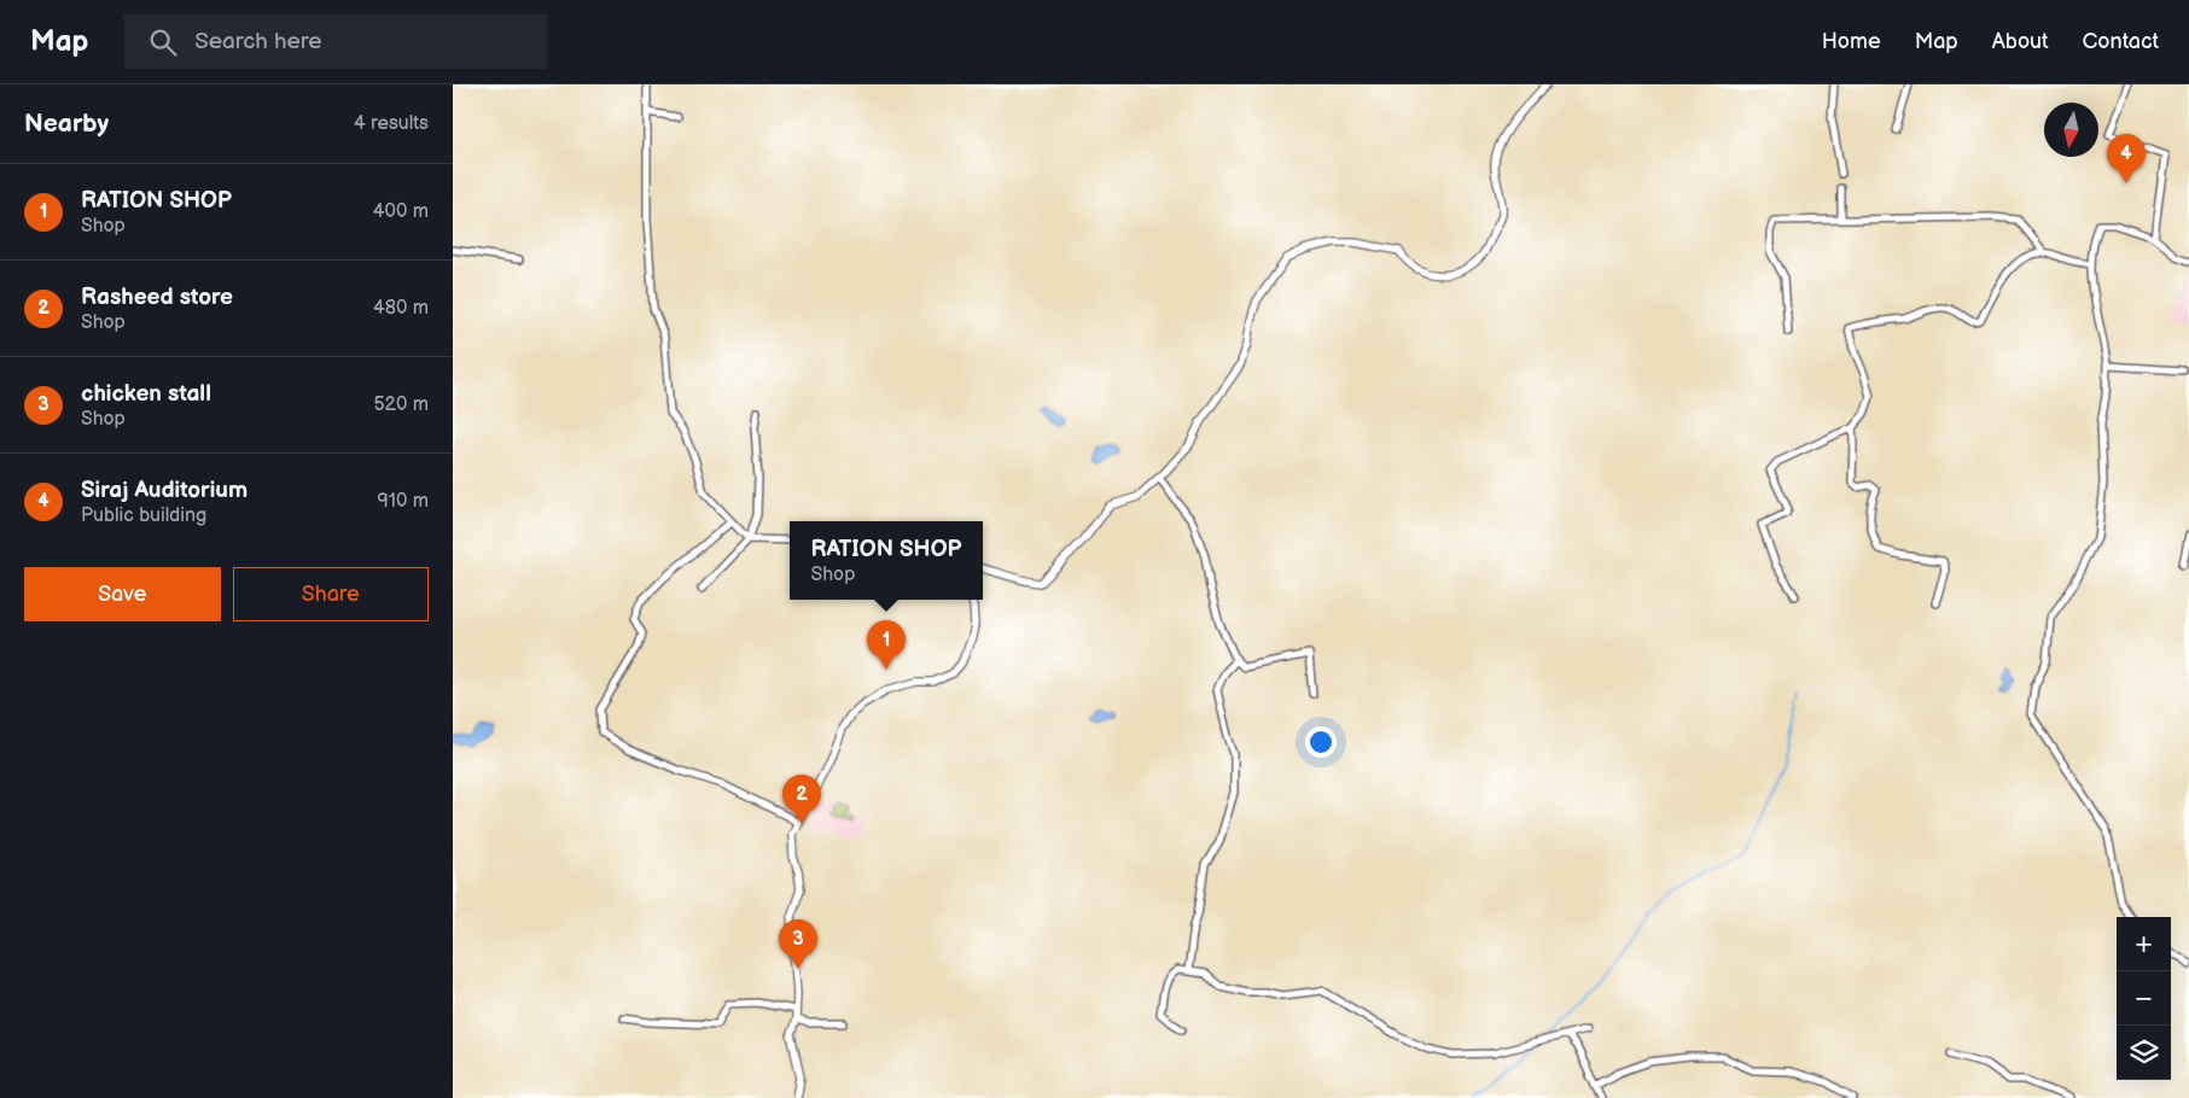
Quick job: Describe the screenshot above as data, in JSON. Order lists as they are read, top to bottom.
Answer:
{
  "north": "bottom",
  "page": {
    "header": "Map",
    "search": "Search here",
    "nav": [
      "Home",
      "Map",
      "About",
      "Contact"
    ],
    "heading": ["Nearby", "4 results"],
    "pins": [
      "4",
      "1",
      "2",
      "3"
    ],
    "list": [
      {
        "mark": "1",
        "name": "RATION SHOP",
        "note": "Shop",
        "value": "400 m"
      },
      {
        "mark": "2",
        "name": "Rasheed store",
        "note": "Shop",
        "value": "480 m"
      },
      {
        "mark": "3",
        "name": "chicken stall",
        "note": "Shop",
        "value": "520 m"
      },
      {
        "mark": "4",
        "name": "Siraj Auditorium",
        "note": "Public building",
        "value": "910 m"
      }
    ],
    "popup": ["RATION SHOP", "Shop"],
    "buttons": ["Save", "Share"],
    "map_buttons": ["+", "−"]
  }
}
